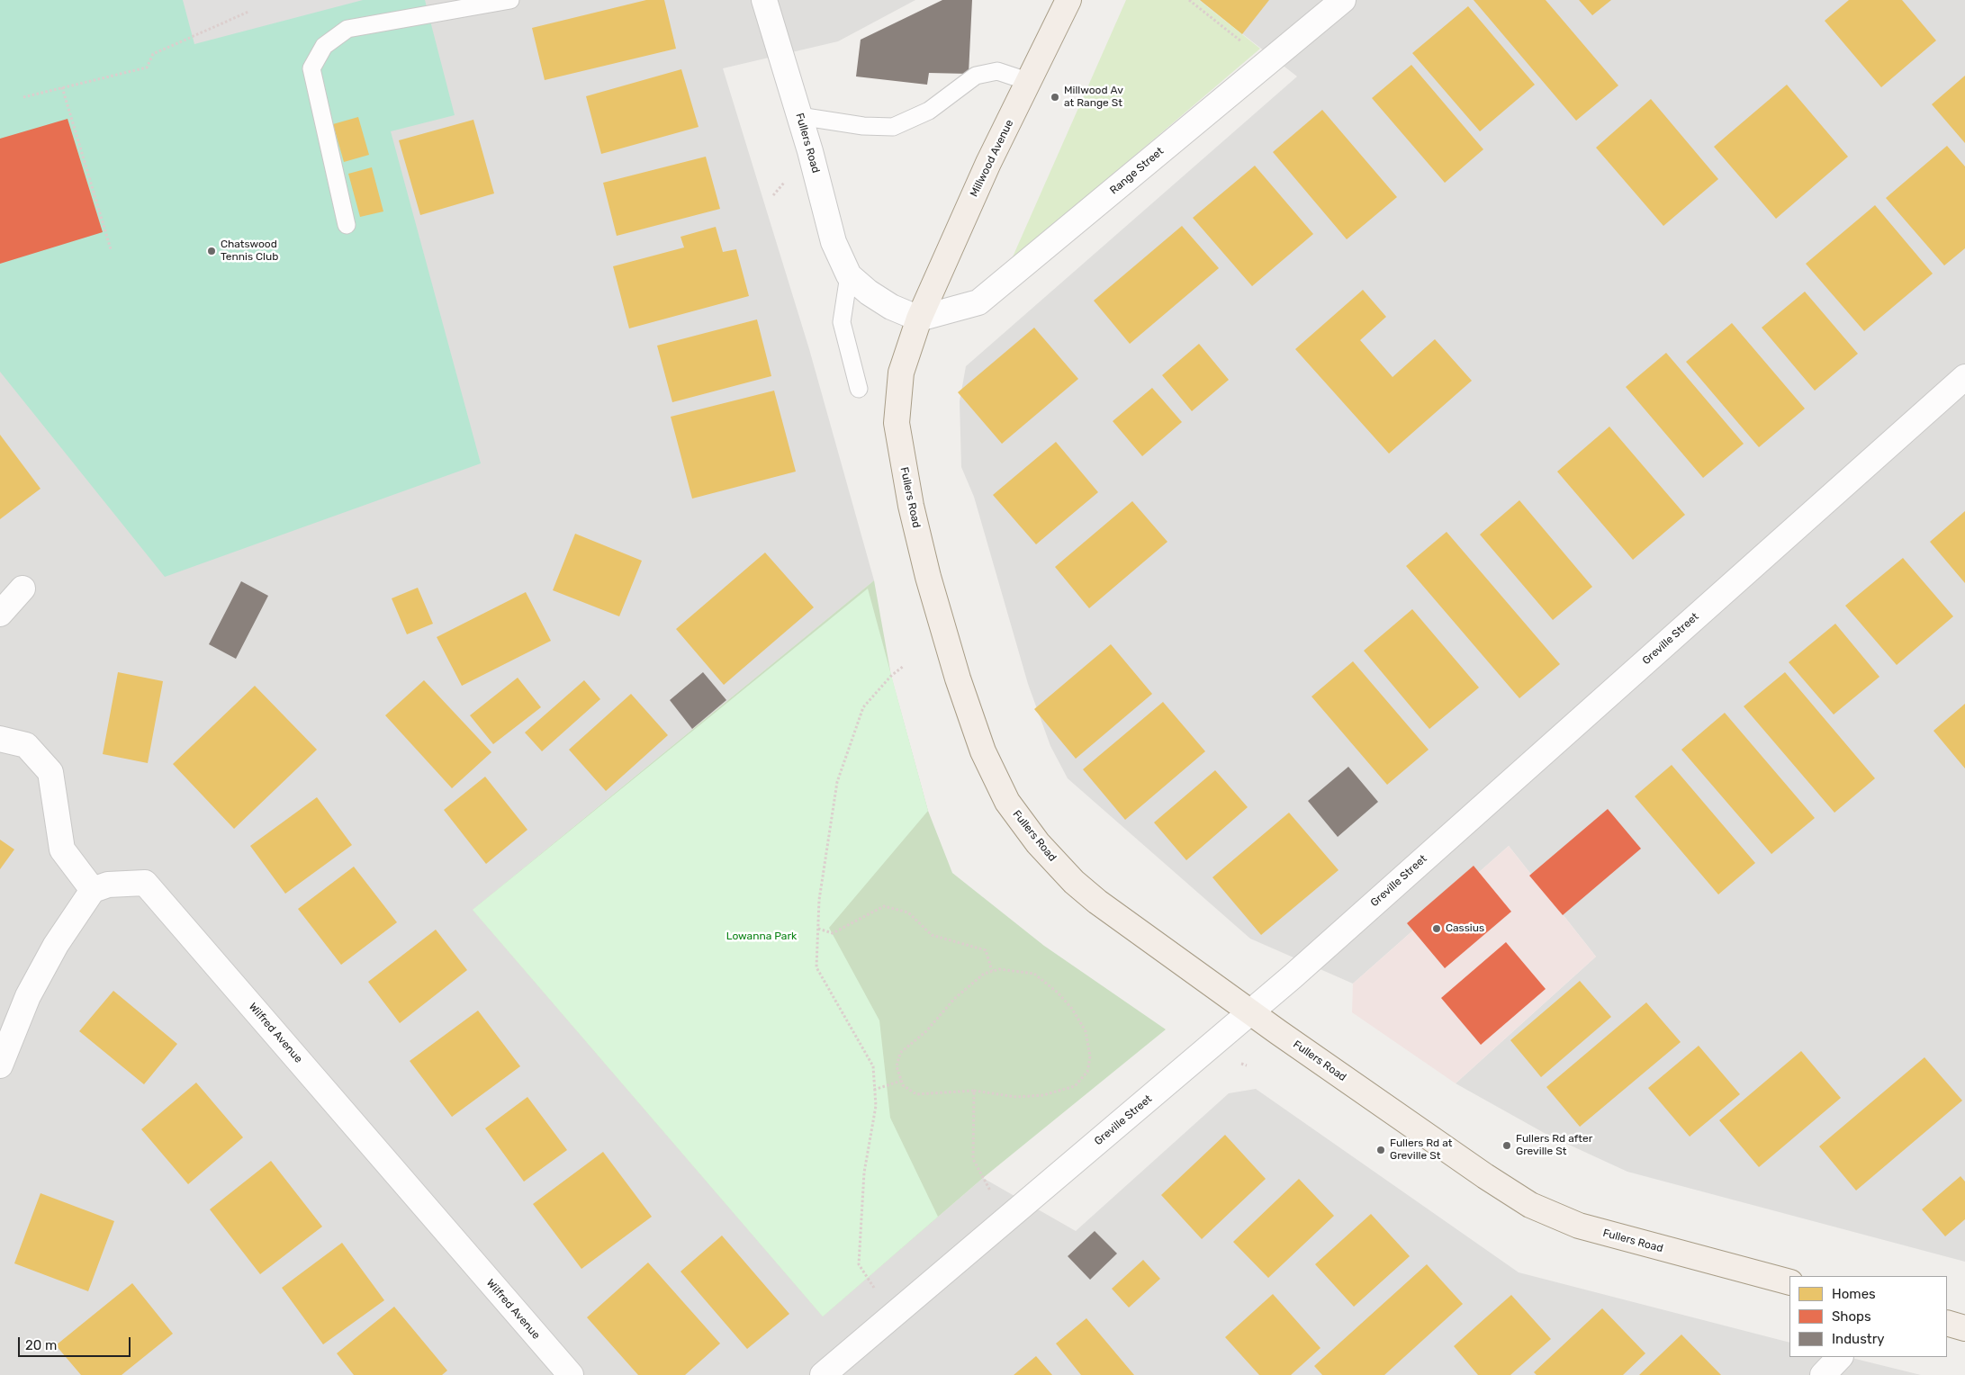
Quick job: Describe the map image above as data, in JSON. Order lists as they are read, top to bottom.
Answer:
{
  "streets": {
    "main road": ["Fullers Road", "Millwood Avenue"],
    "street": ["Range Street", "Greville Street", "Wilfred Avenue"]
  },
  "crossings": [
    ["Fullers Road", "Millwood Avenue"],
    ["Fullers Road", "Range Street"],
    ["Fullers Road", "Greville Street"],
    ["Millwood Avenue", "Range Street"]
  ],
  "parks": ["Lowanna Park"],
  "places": [
    "Millwood Av at Range St",
    "Chatswood Tennis Club",
    "Cassius",
    "Fullers Rd after Greville St",
    "Fullers Rd at Greville St"
  ],
  "legend": ["Homes", "Shops", "Industry"],
  "scale_bar": "20 m"
}
